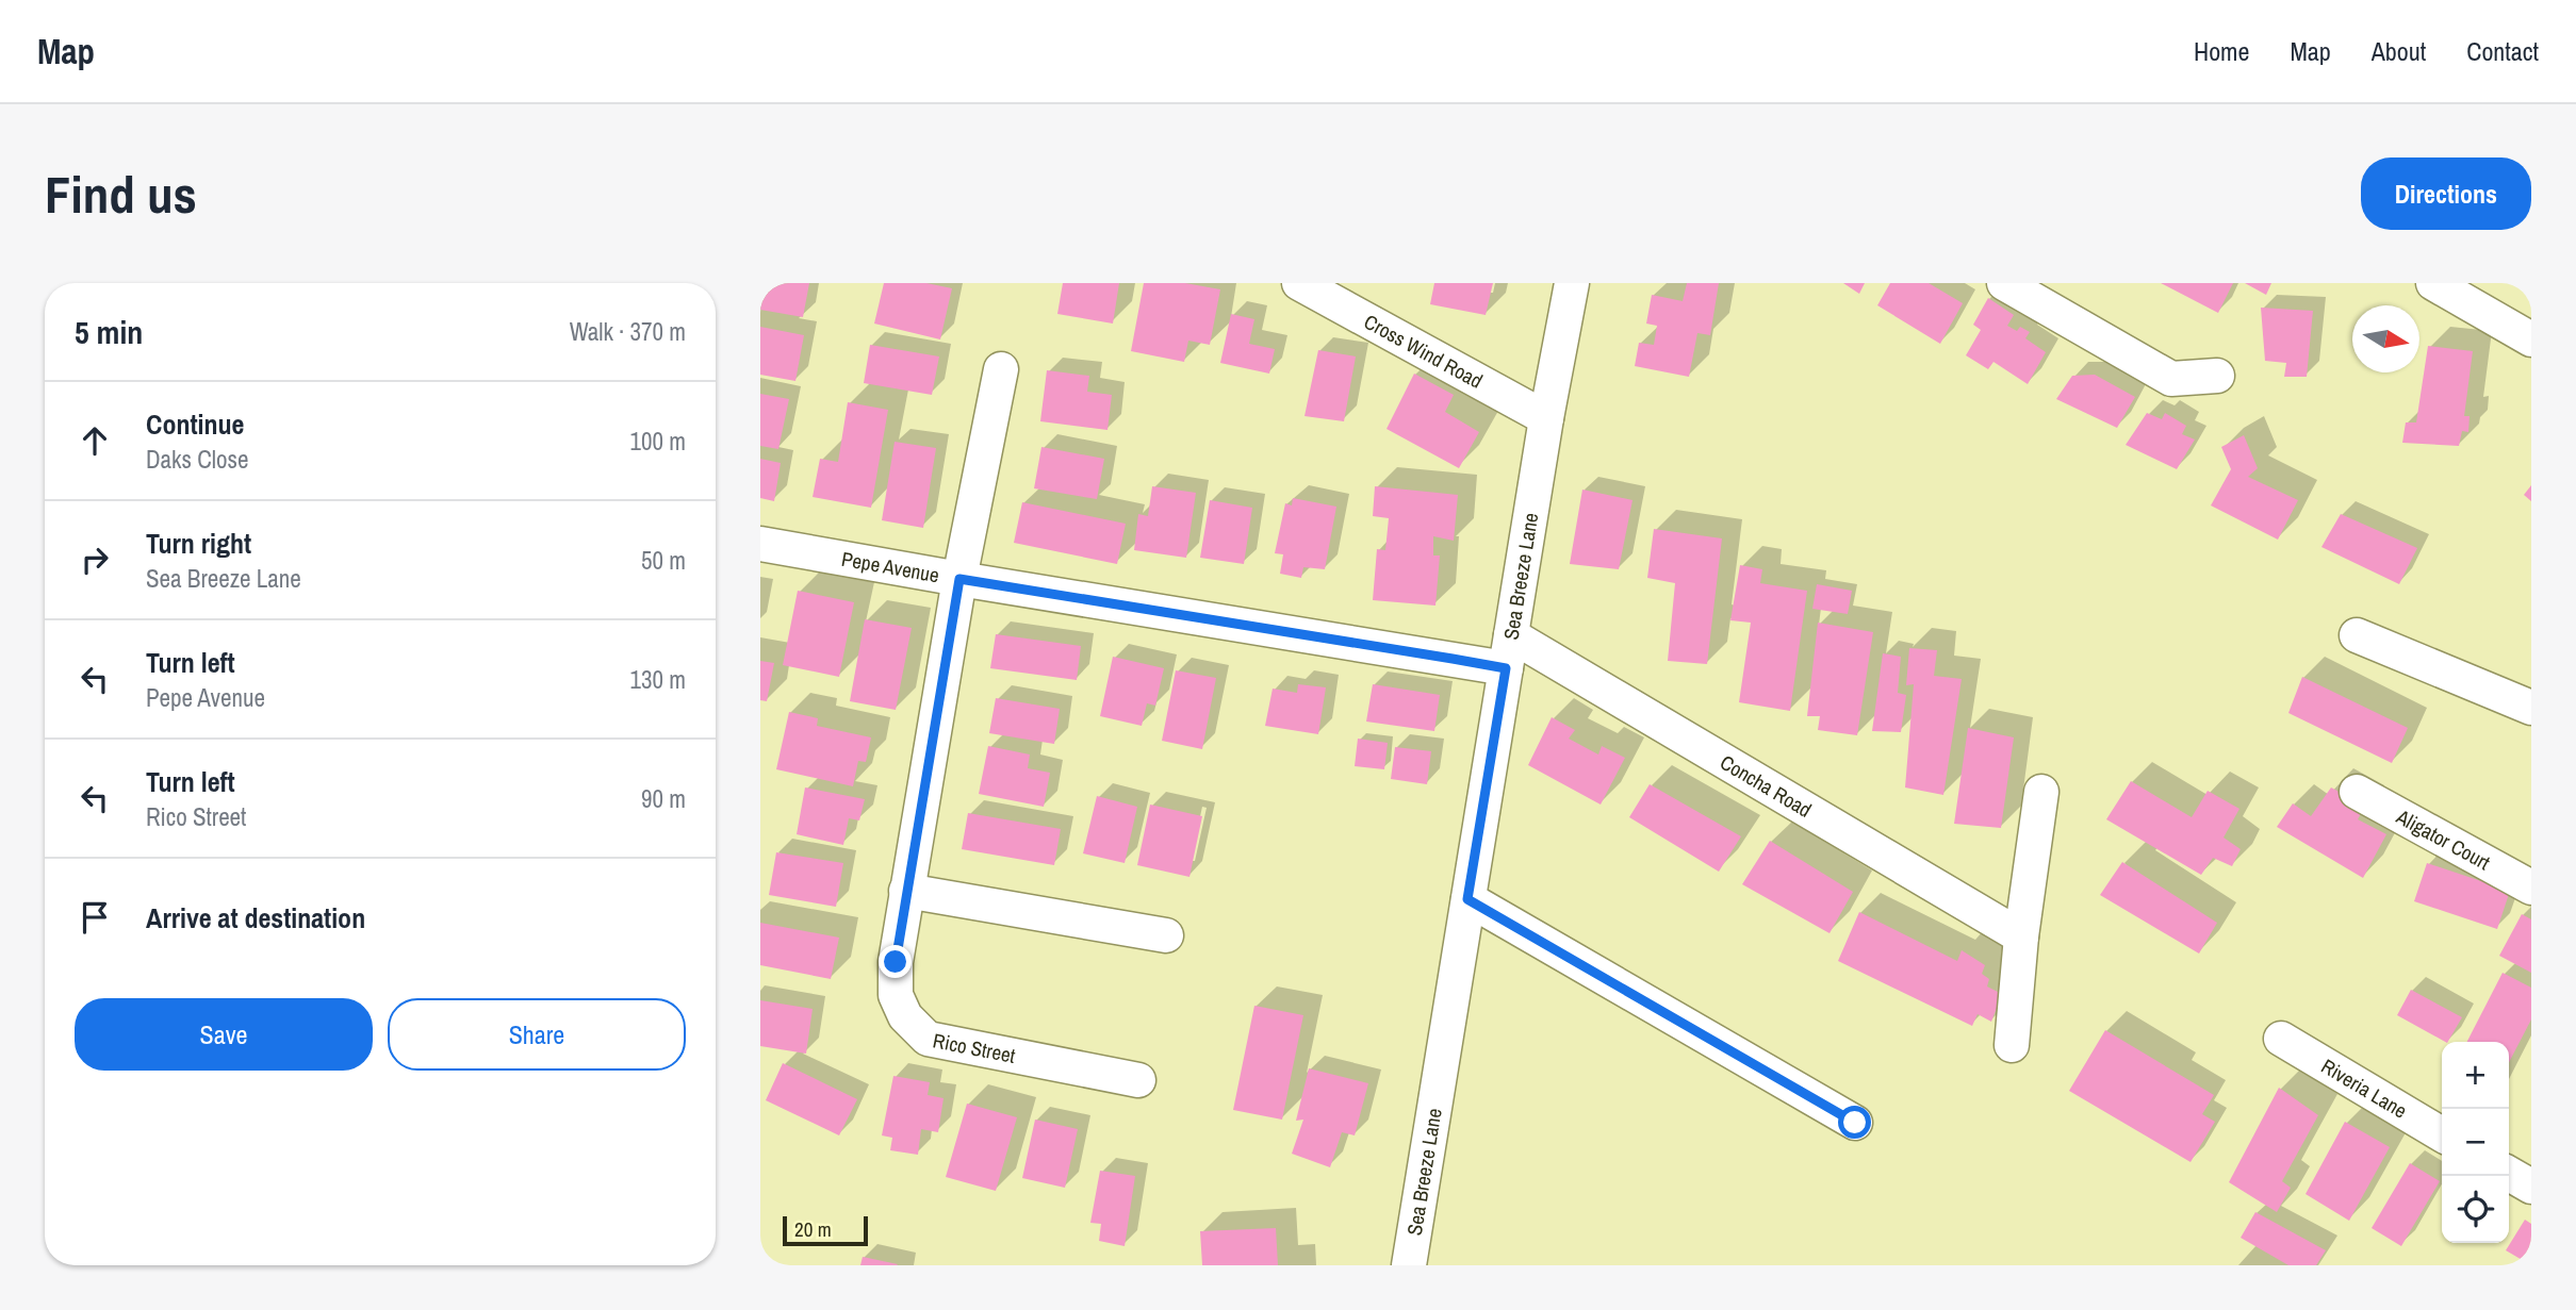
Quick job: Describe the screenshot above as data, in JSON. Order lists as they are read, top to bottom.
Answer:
{
  "streets": {
    "street": [
      "Cross Wind Road",
      "Pepe Avenue",
      "Sea Breeze Lane",
      "Concha Road",
      "Aligator Court",
      "Rico Street",
      "Riveria Lane"
    ]
  },
  "crossings": [
    ["Cross Wind Road", "Sea Breeze Lane"],
    ["Pepe Avenue", "Sea Breeze Lane"],
    ["Pepe Avenue", "Rico Street"],
    ["Sea Breeze Lane", "Concha Road"]
  ],
  "scale_bar": "20 m",
  "north": "right",
  "page": {
    "header": "Map",
    "nav": [
      "Home",
      "Map",
      "About",
      "Contact"
    ],
    "buttons": [
      "Directions",
      ["Save", "Share"]
    ],
    "title": "Find us",
    "heading": ["5 min", "Walk · 370 m"],
    "list": [
      ["Continue", "Daks Close", "100 m"],
      ["Turn right", "Sea Breeze Lane", "50 m"],
      ["Turn left", "Pepe Avenue", "130 m"],
      ["Turn left", "Rico Street", "90 m"],
      "Arrive at destination"
    ],
    "map_buttons": ["+", "−"],
    "scale": "20 m"
  }
}
